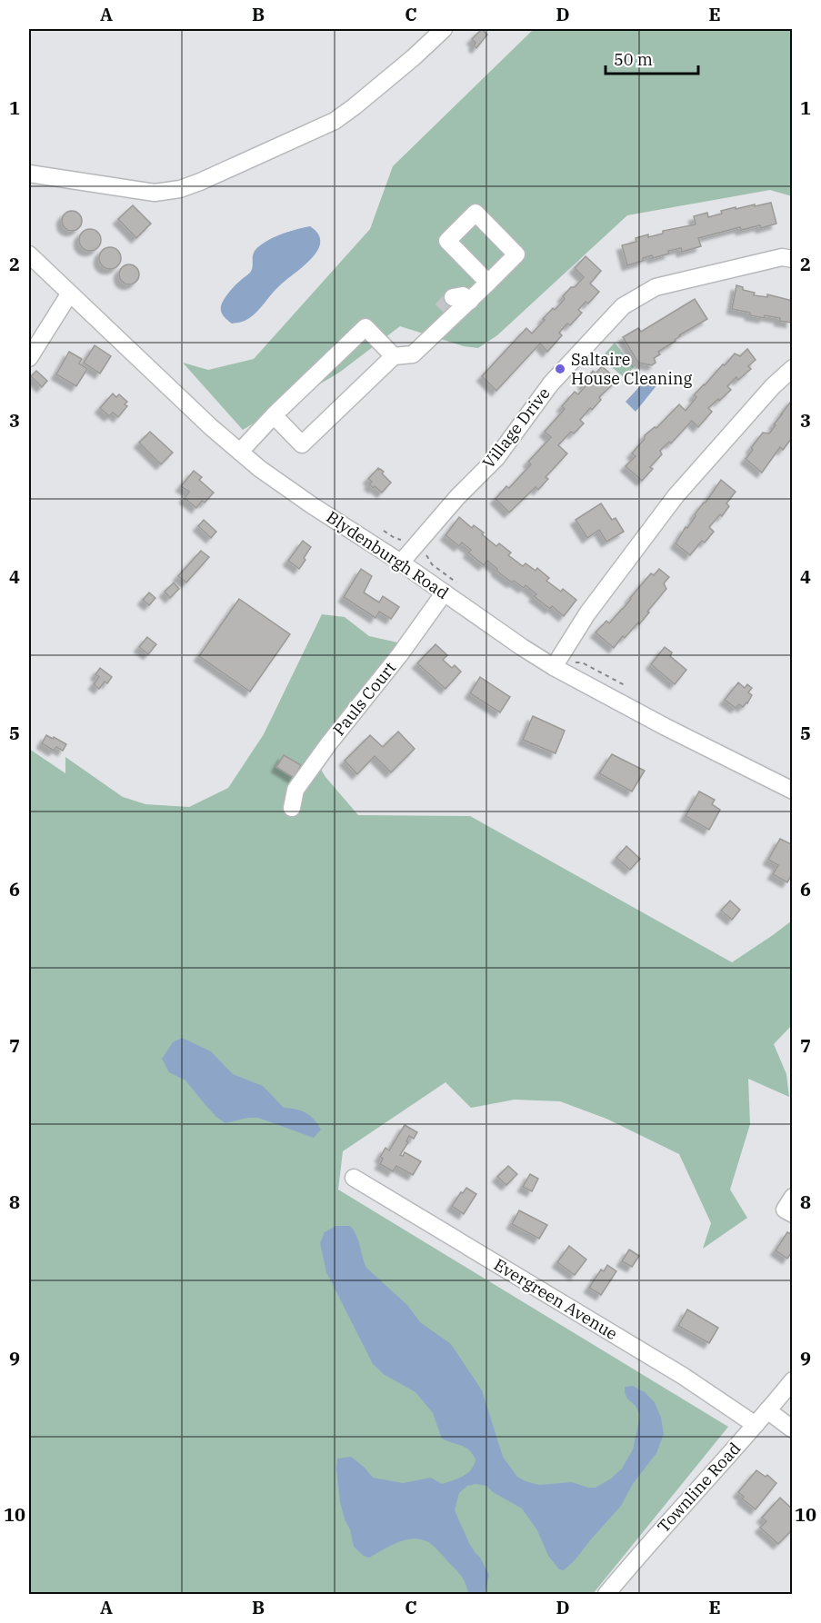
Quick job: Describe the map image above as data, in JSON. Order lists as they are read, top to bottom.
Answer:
{
  "streets": {
    "street": [
      "Village Drive",
      "Blydenburgh Road",
      "Pauls Court",
      "Evergreen Avenue",
      "Townline Road"
    ]
  },
  "crossings": [
    ["Village Drive", "Blydenburgh Road"],
    ["Blydenburgh Road", "Pauls Court"],
    ["Evergreen Avenue", "Townline Road"]
  ],
  "places": ["Saltaire House Cleaning"],
  "scale_bar": "50 m",
  "grid": {
    "columns": [
      "A",
      "B",
      "C",
      "D",
      "E"
    ],
    "rows": [
      "1",
      "2",
      "3",
      "4",
      "5",
      "6",
      "7",
      "8",
      "9",
      "10"
    ]
  }
}
